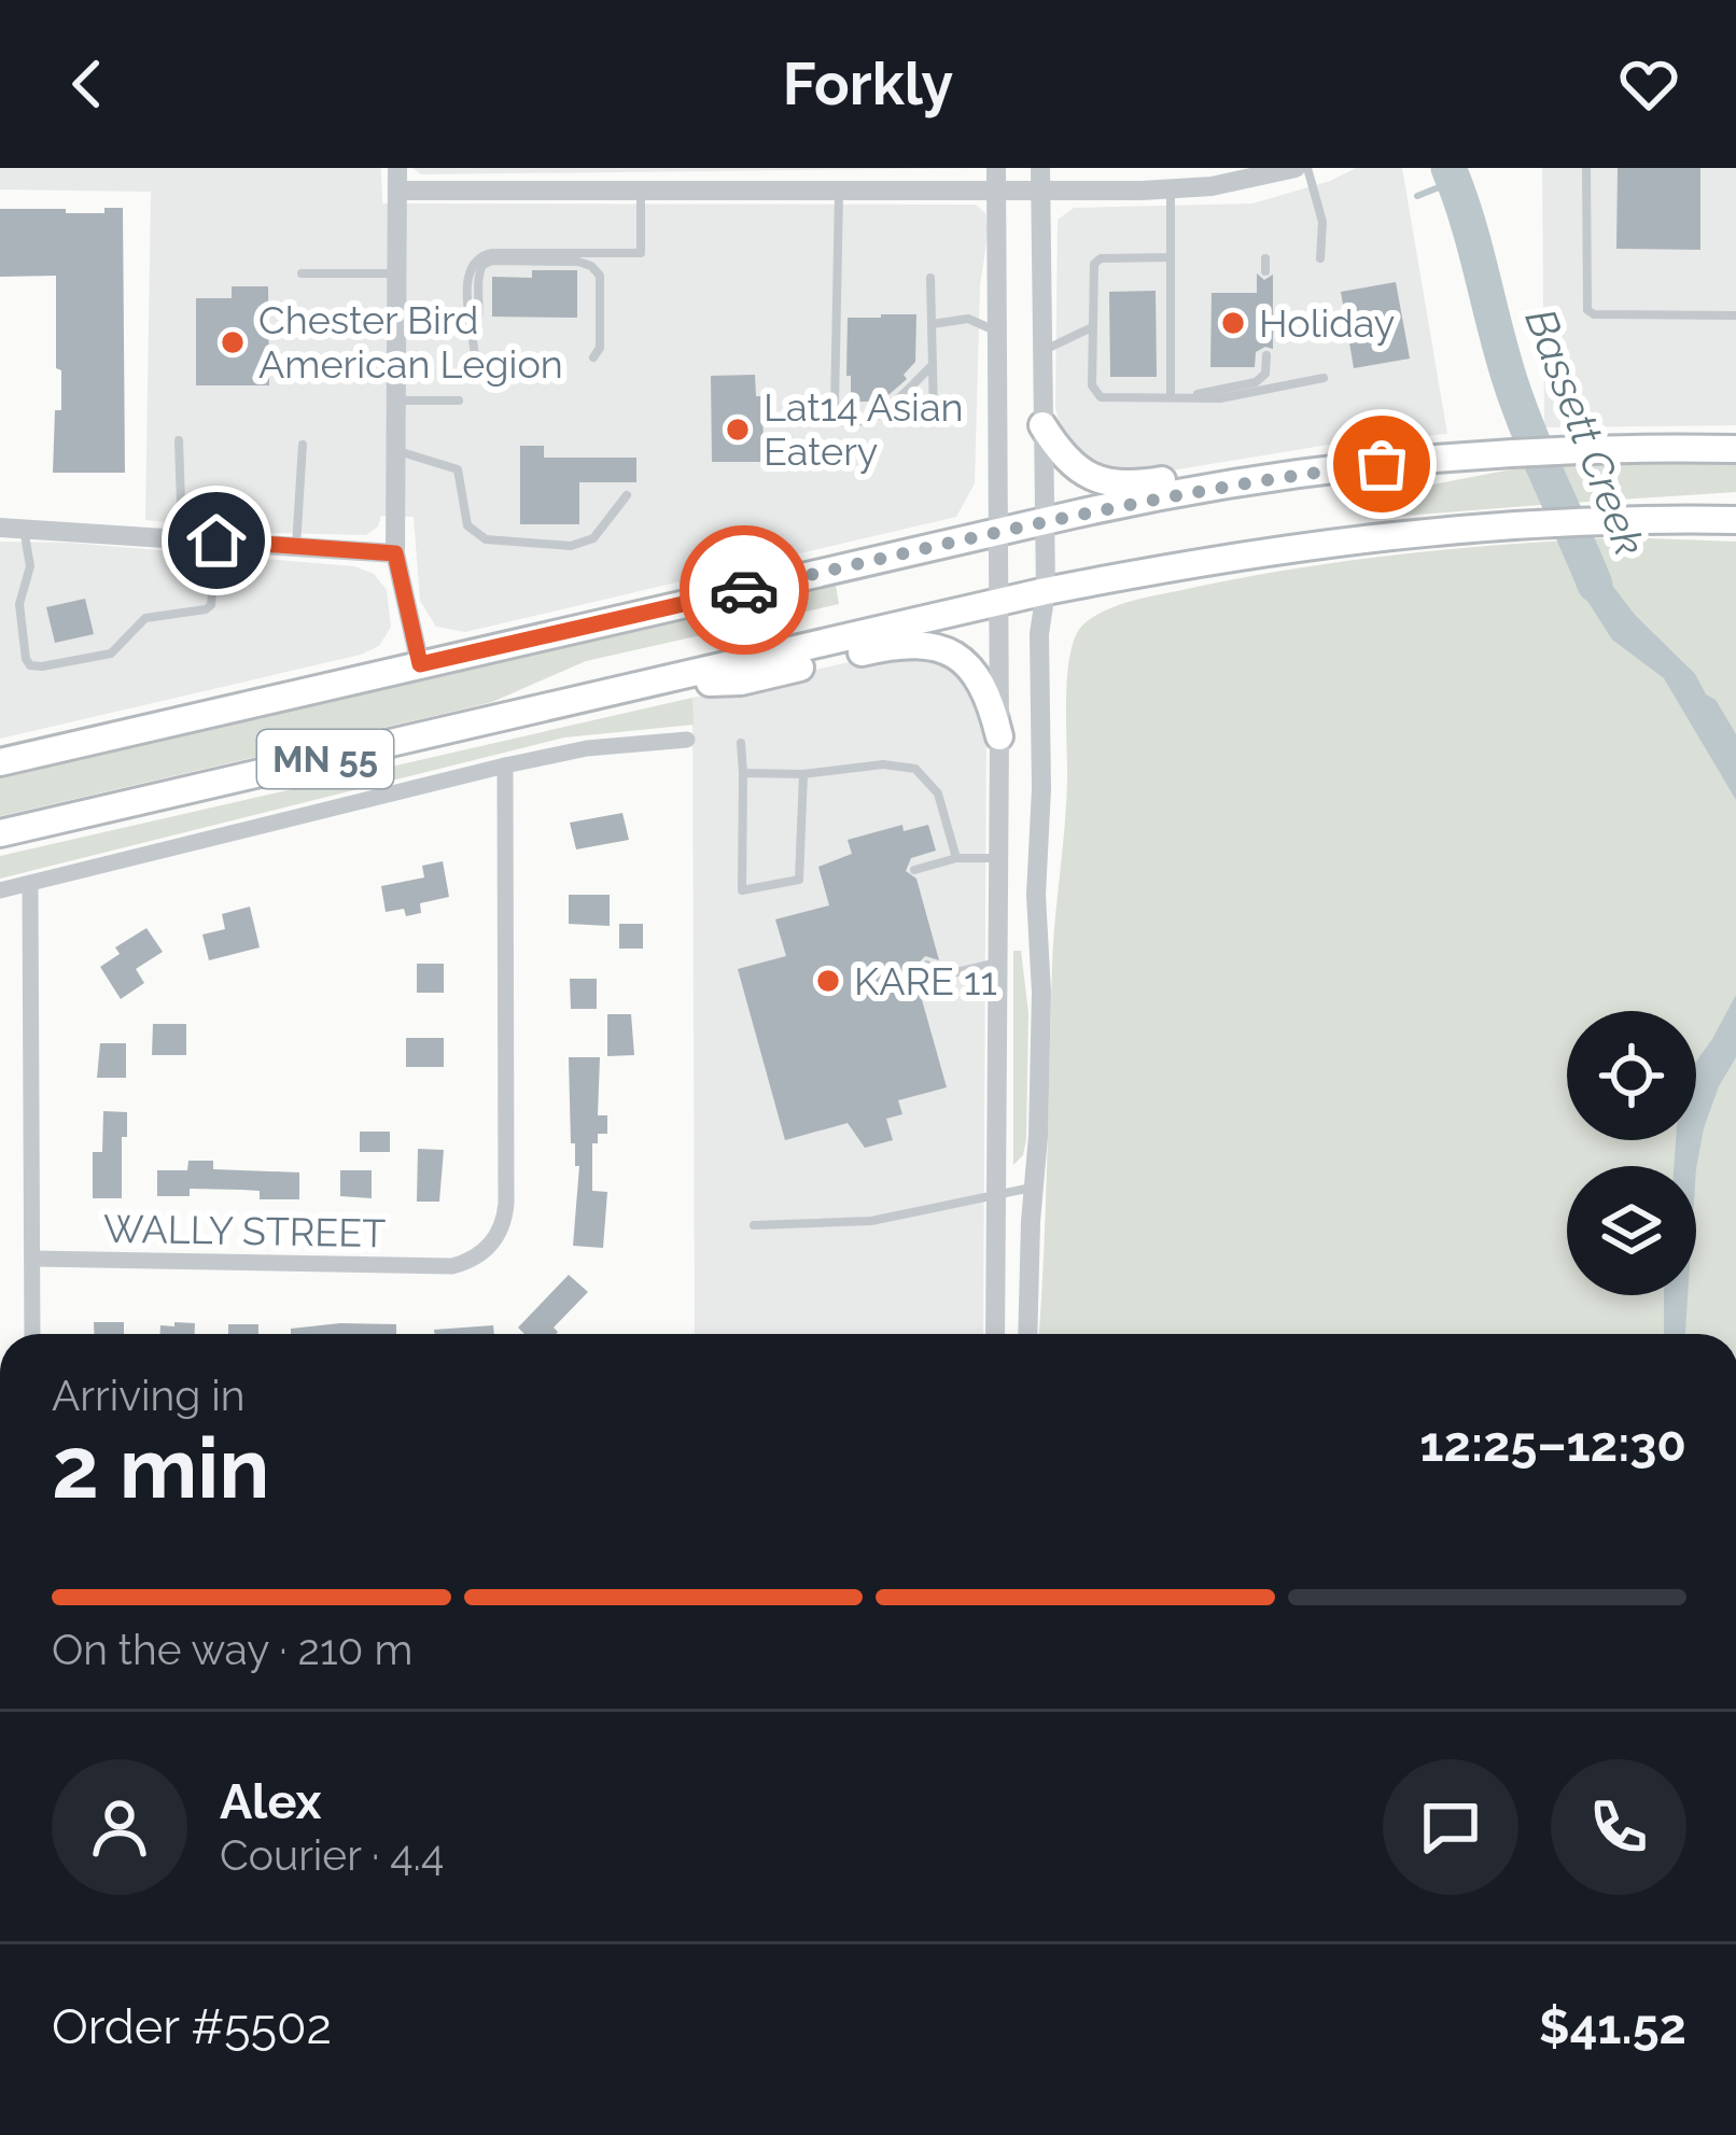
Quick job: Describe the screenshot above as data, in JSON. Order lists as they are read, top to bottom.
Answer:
{
  "streets": {
    "highway": ["MN 55"],
    "street": ["WALLY STREET"]
  },
  "water": ["Bassett Creek"],
  "places": [
    "Holiday",
    "Chester Bird American Legion",
    "Lat14 Asian Eatery",
    "KARE 11"
  ],
  "page": {
    "header": "Forkly",
    "heading": ["2 min", "Arriving in", "12:25–12:30"],
    "panel": [
      "Alex",
      "Courier · 4.4",
      "Order #5502",
      "$41.52"
    ],
    "bar": "On the way · 210 m"
  }
}
